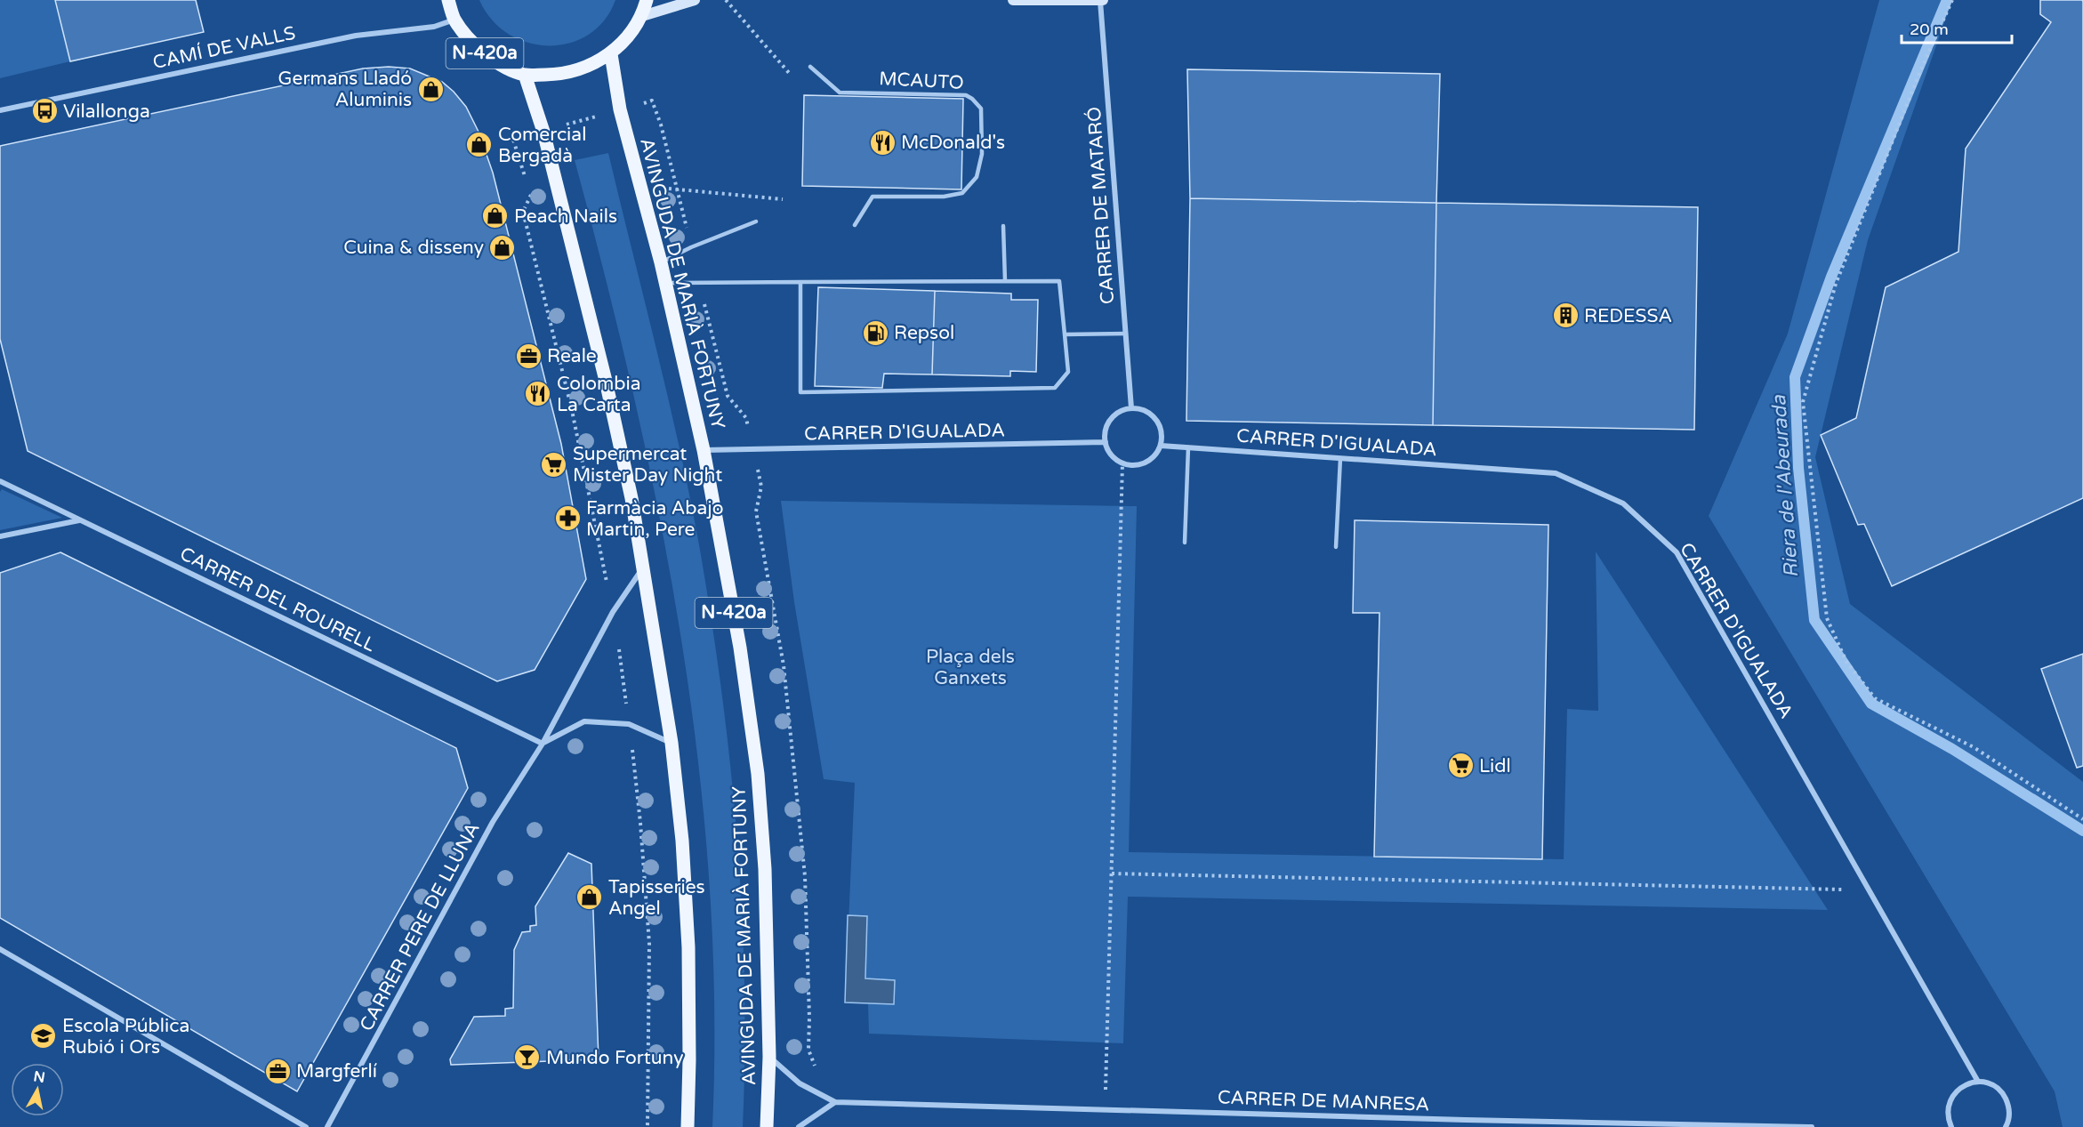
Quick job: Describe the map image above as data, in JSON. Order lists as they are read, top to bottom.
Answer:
{
  "streets": {
    "main road": ["N-420a", "AVINGUDA DE MARIÀ FORTUNY"],
    "street": [
      "CAMÍ DE VALLS",
      "CARRER DE MATARÓ",
      "CARRER D'IGUALADA",
      "CARRER DEL ROURELL",
      "CARRER PERE DE LLUNA",
      "CARRER DE MANRESA"
    ],
    "lane": ["MCAUTO"]
  },
  "crossings": [
    ["CAMÍ DE VALLS", "N-420a"],
    ["N-420a", "AVINGUDA DE MARIÀ FORTUNY"],
    ["N-420a", "CARRER PERE DE LLUNA"],
    ["CARRER DE MATARÓ", "CARRER D'IGUALADA"],
    ["AVINGUDA DE MARIÀ FORTUNY", "CARRER D'IGUALADA"],
    ["AVINGUDA DE MARIÀ FORTUNY", "CARRER DE MANRESA"],
    ["CARRER DEL ROURELL", "CARRER PERE DE LLUNA"]
  ],
  "water": ["Riera de l'Abeurada"],
  "parks": ["Plaça dels Ganxets"],
  "places": {
    "shop": [
      "Germans Lladó Aluminis",
      "Comercial Bergadà",
      "Peach Nails",
      "Cuina & disseny",
      "Tapisseries Angel"
    ],
    "bus stop": ["Vilallonga"],
    "restaurant": ["McDonald's", "Colombia La Carta"],
    "building": ["REDESSA"],
    "fuel station": ["Repsol"],
    "office": ["Reale", "Margferlí"],
    "supermarket": ["Supermercat Mister Day Night", "Lidl"],
    "pharmacy": ["Farmàcia Abajo Martin, Pere"],
    "school or university": ["Escola Pública Rubió i Ors"],
    "bar": ["Mundo Fortuny"]
  },
  "scale_bar": "20 m",
  "north": "top"
}
